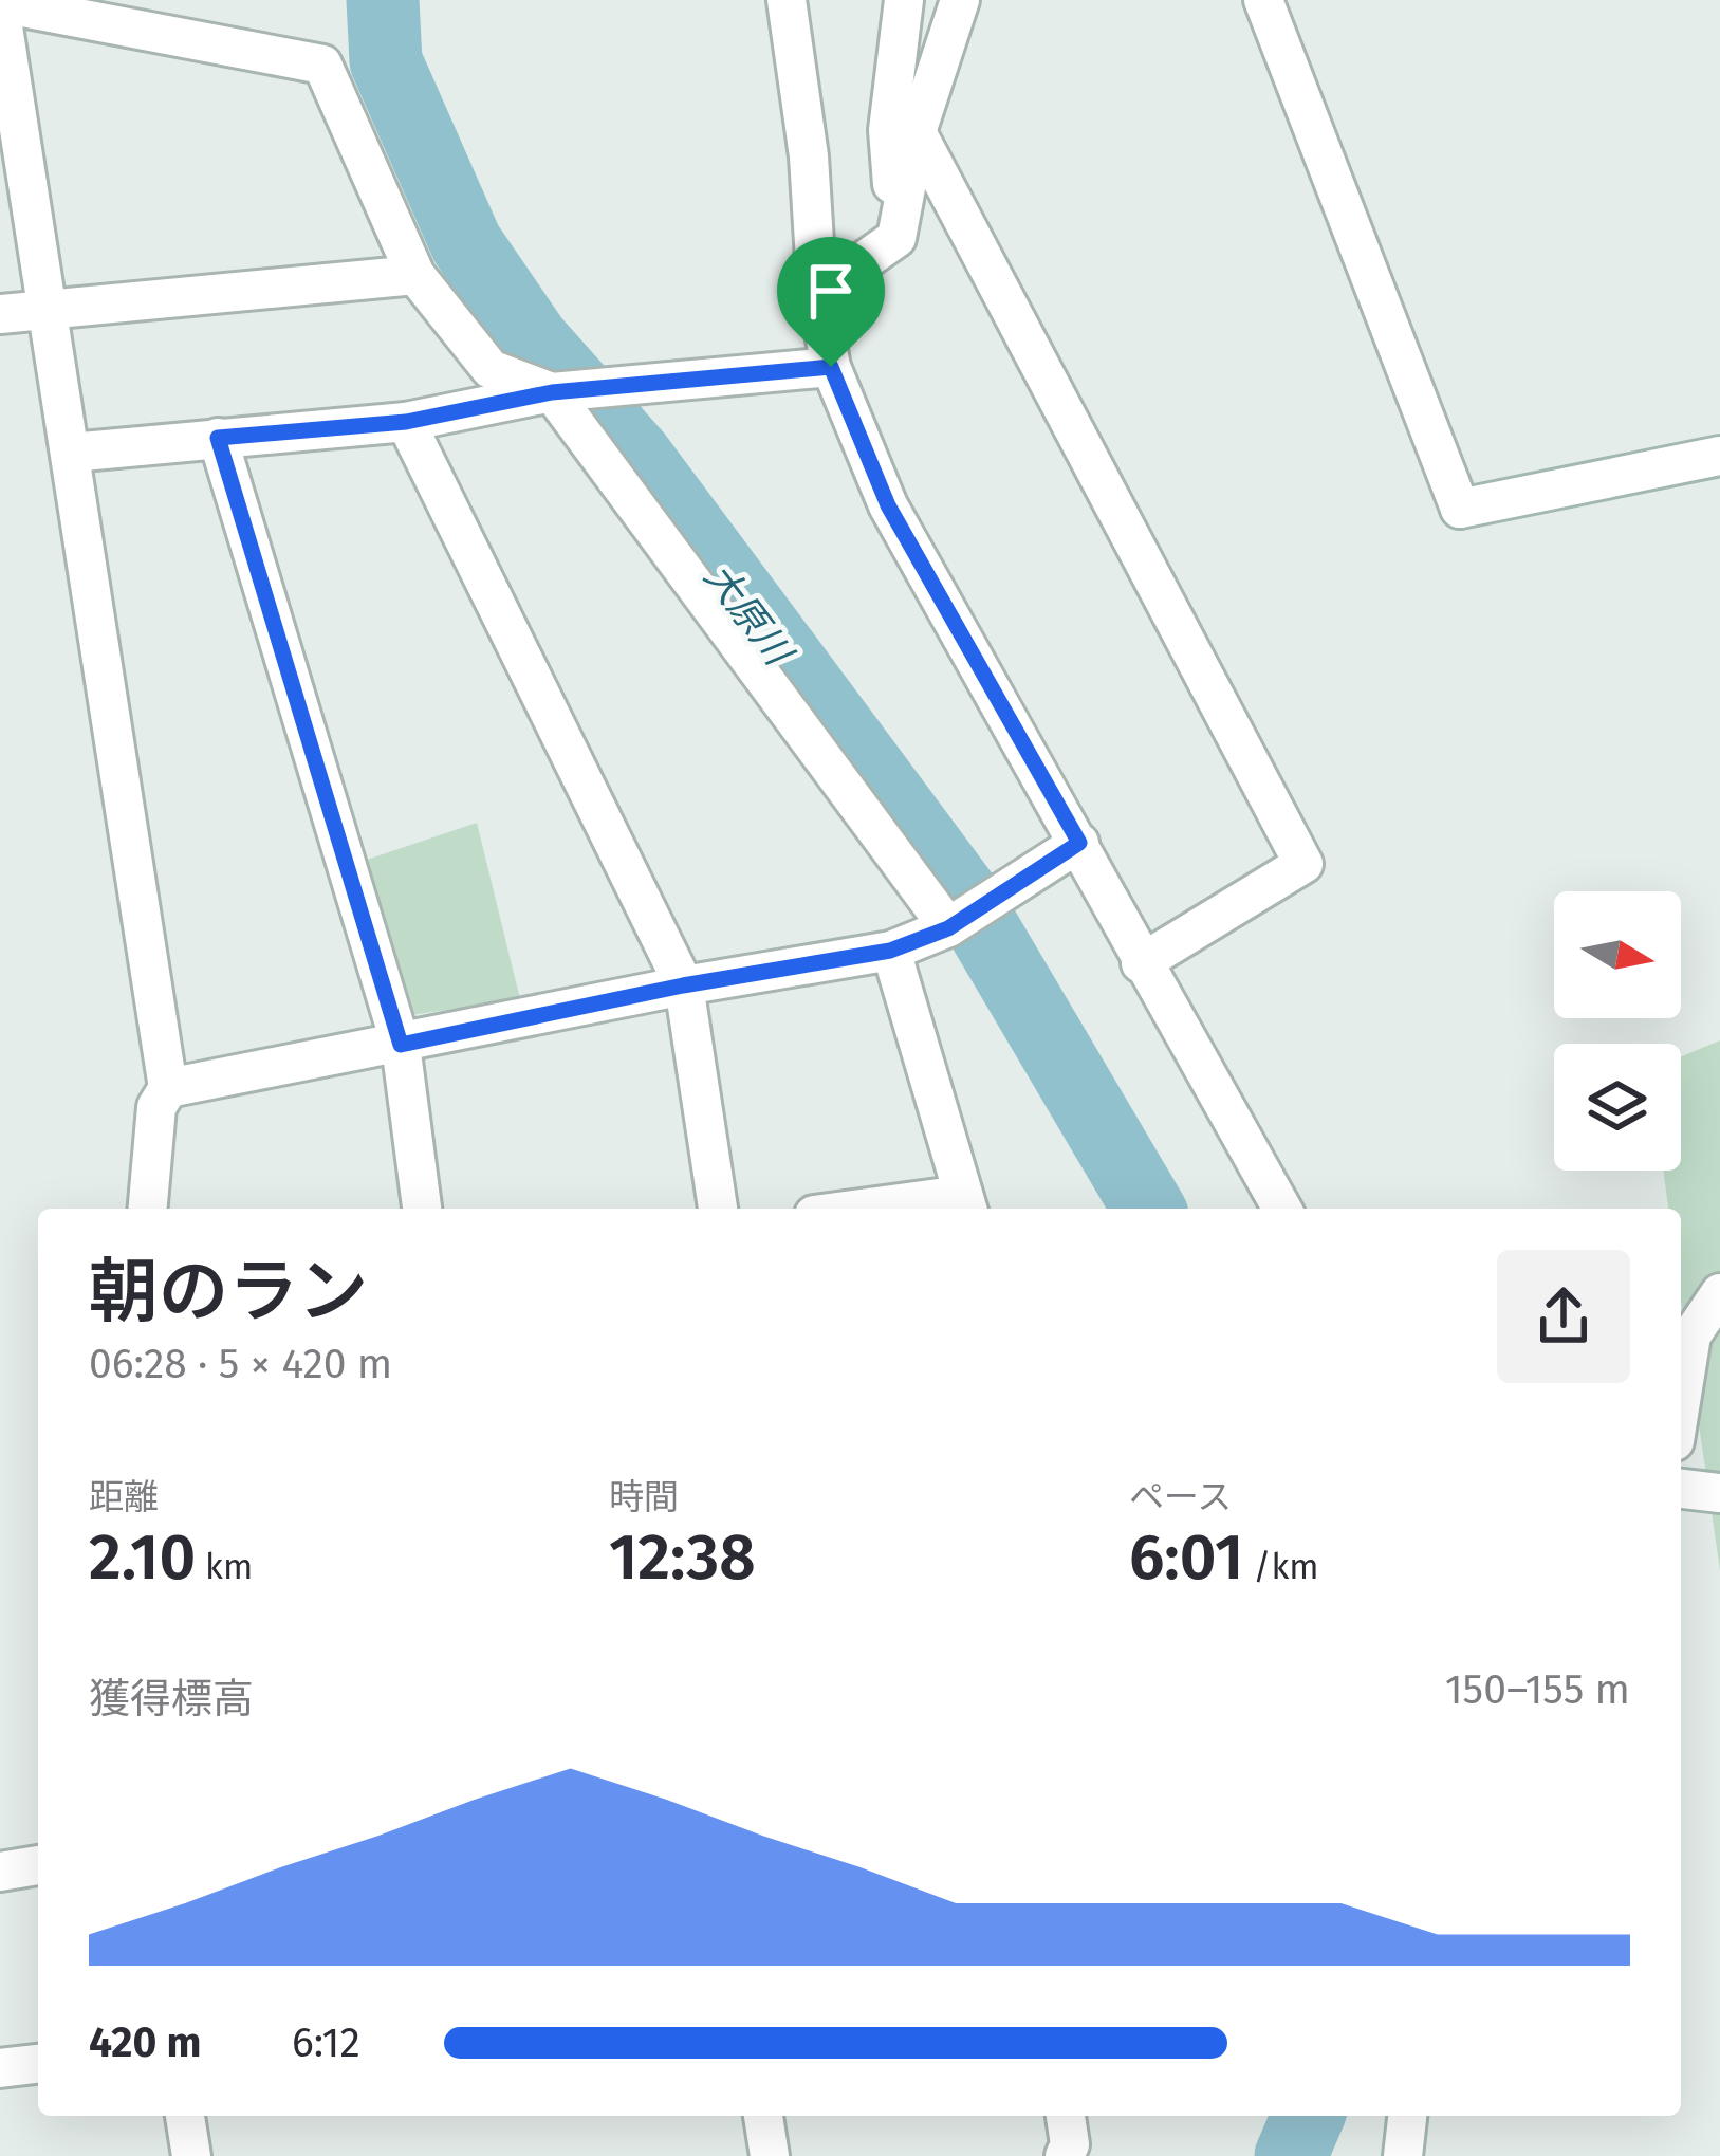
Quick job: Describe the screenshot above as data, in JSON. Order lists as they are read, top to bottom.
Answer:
{
  "water": ["大原川"],
  "north": "right",
  "page": {
    "heading": ["朝のラン", "06:28 · 5 × 420 m"],
    "stats": [
      ["距離", "2.10 km"],
      ["時間", "12:38"],
      ["ペース", "6:01 /km"]
    ],
    "chart": ["獲得標高", "150–155 m"],
    "list": [
      {
        "name": "420 m",
        "note": "6:12"
      }
    ]
  }
}
